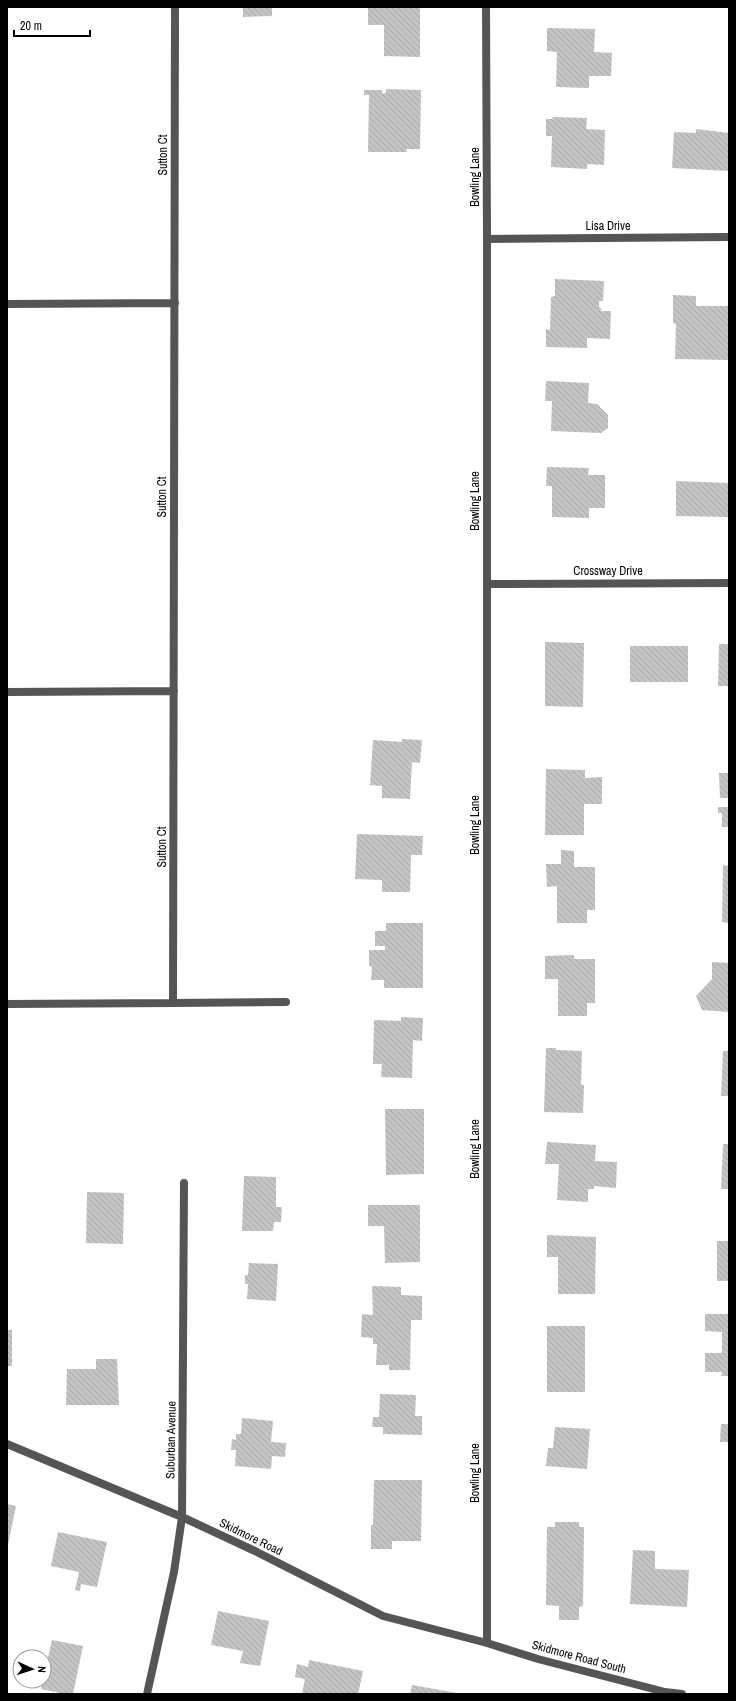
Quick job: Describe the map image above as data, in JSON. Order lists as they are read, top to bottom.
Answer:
{
  "streets": {
    "street": [
      "Sutton Ct",
      "Bowling Lane",
      "Lisa Drive",
      "Crossway Drive",
      "Suburban Avenue",
      "Skidmore Road",
      "Skidmore Road South"
    ]
  },
  "crossings": [
    ["Bowling Lane", "Lisa Drive"],
    ["Bowling Lane", "Crossway Drive"],
    ["Bowling Lane", "Skidmore Road"],
    ["Bowling Lane", "Skidmore Road South"],
    ["Suburban Avenue", "Skidmore Road"],
    ["Skidmore Road", "Skidmore Road South"]
  ],
  "scale_bar": "20 m",
  "north": "right"
}
